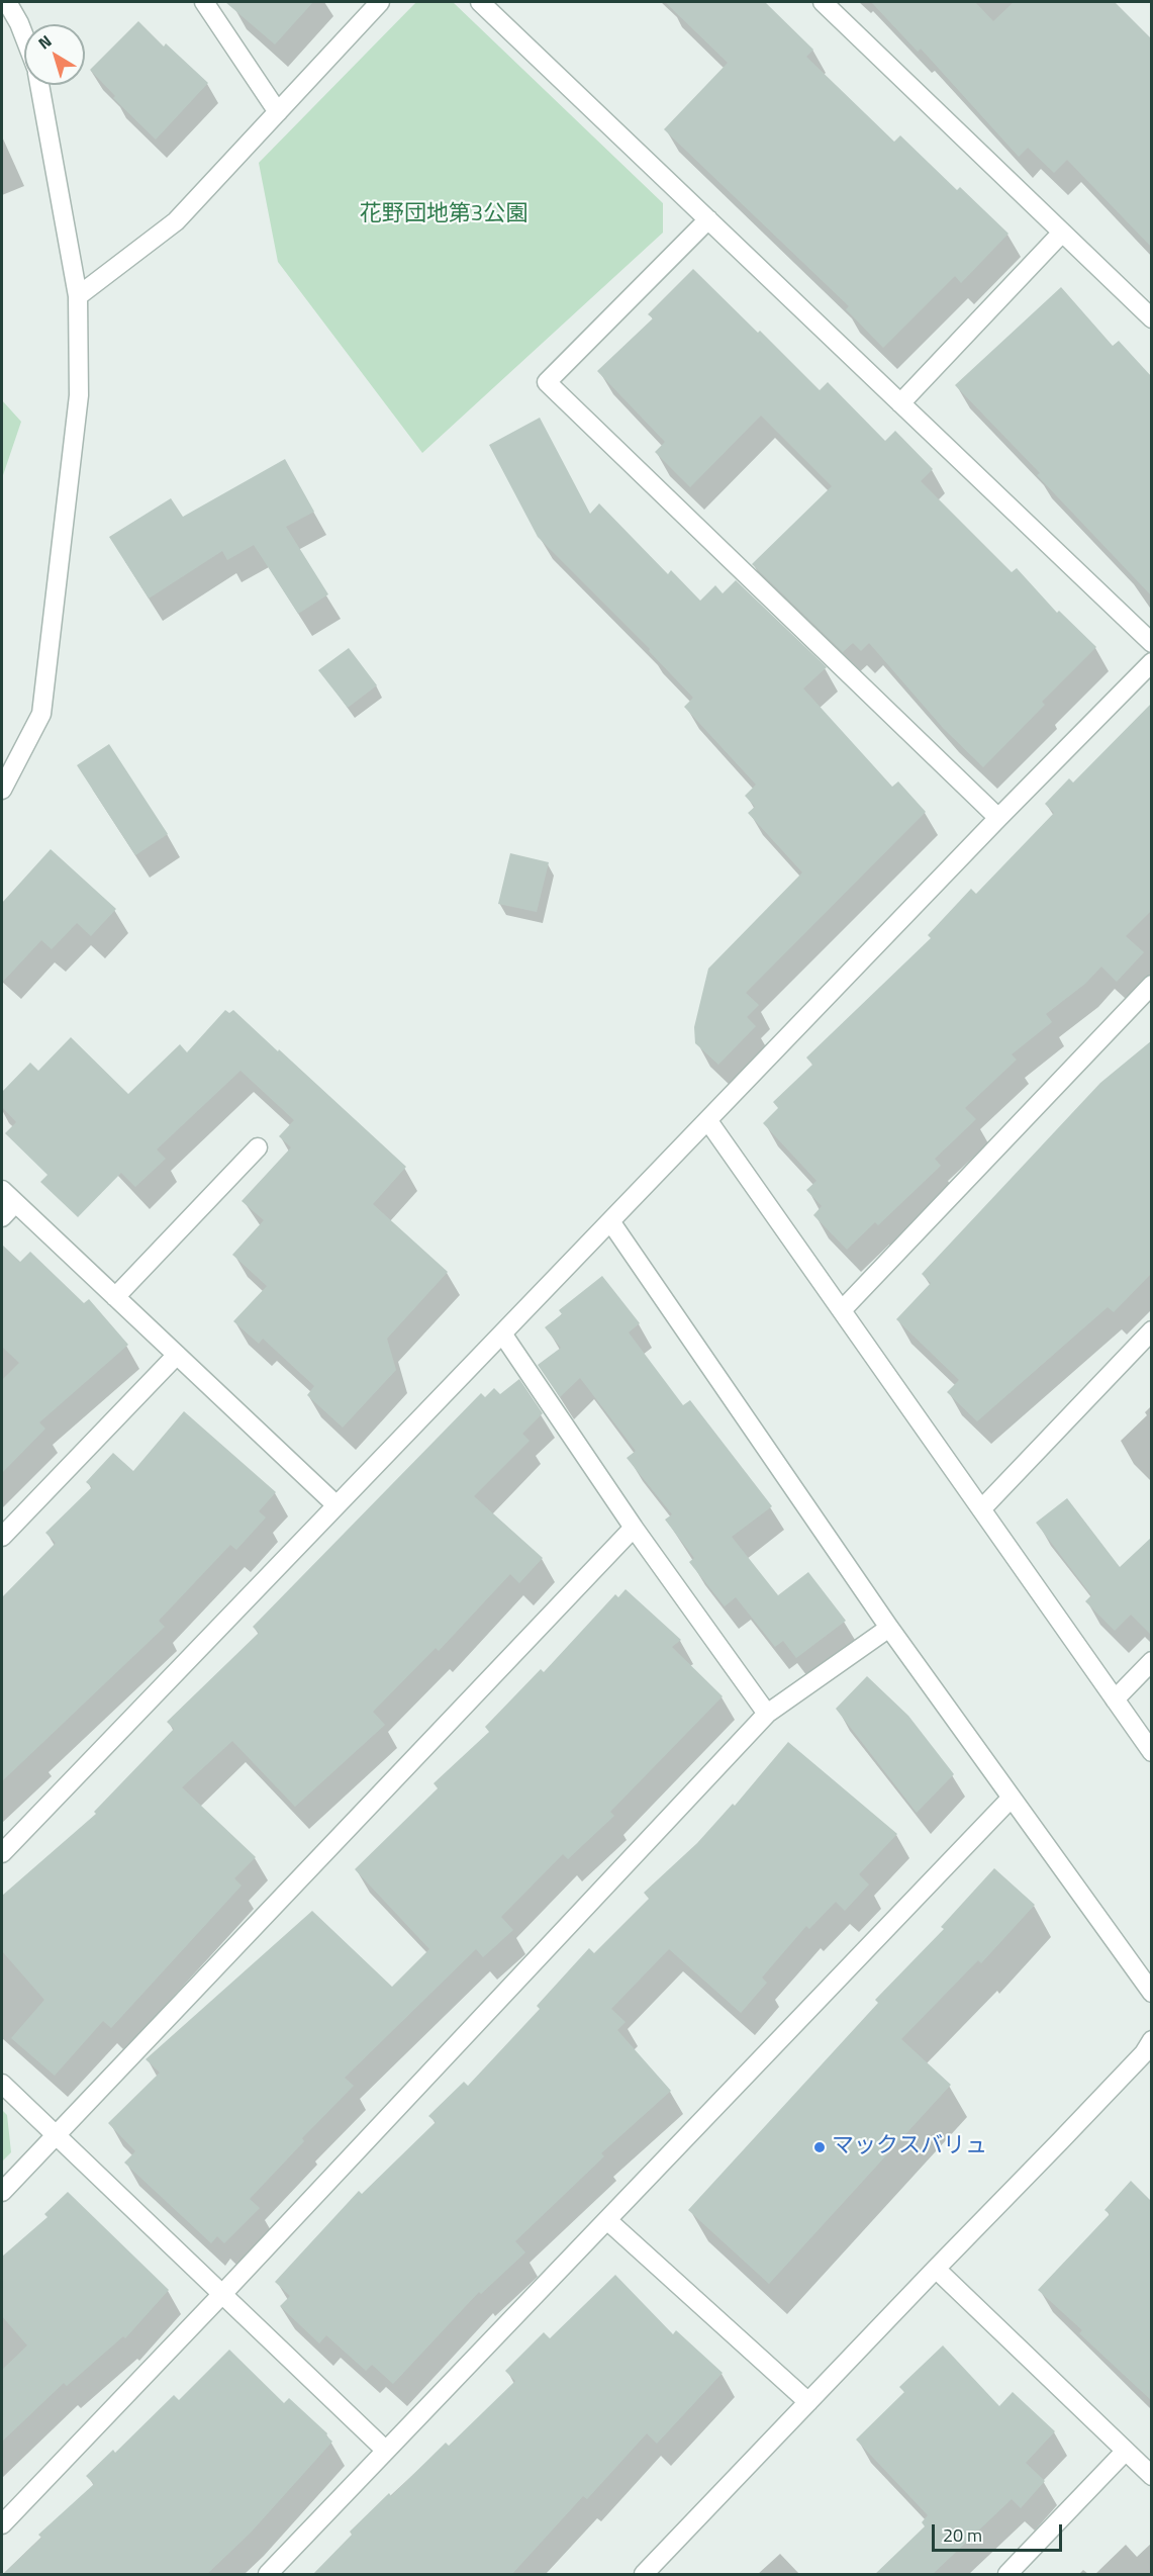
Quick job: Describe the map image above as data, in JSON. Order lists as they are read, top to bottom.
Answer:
{
  "parks": ["花野団地第3公園"],
  "places": ["マックスバリュ"],
  "scale_bar": "20 m",
  "north": "top left"
}
